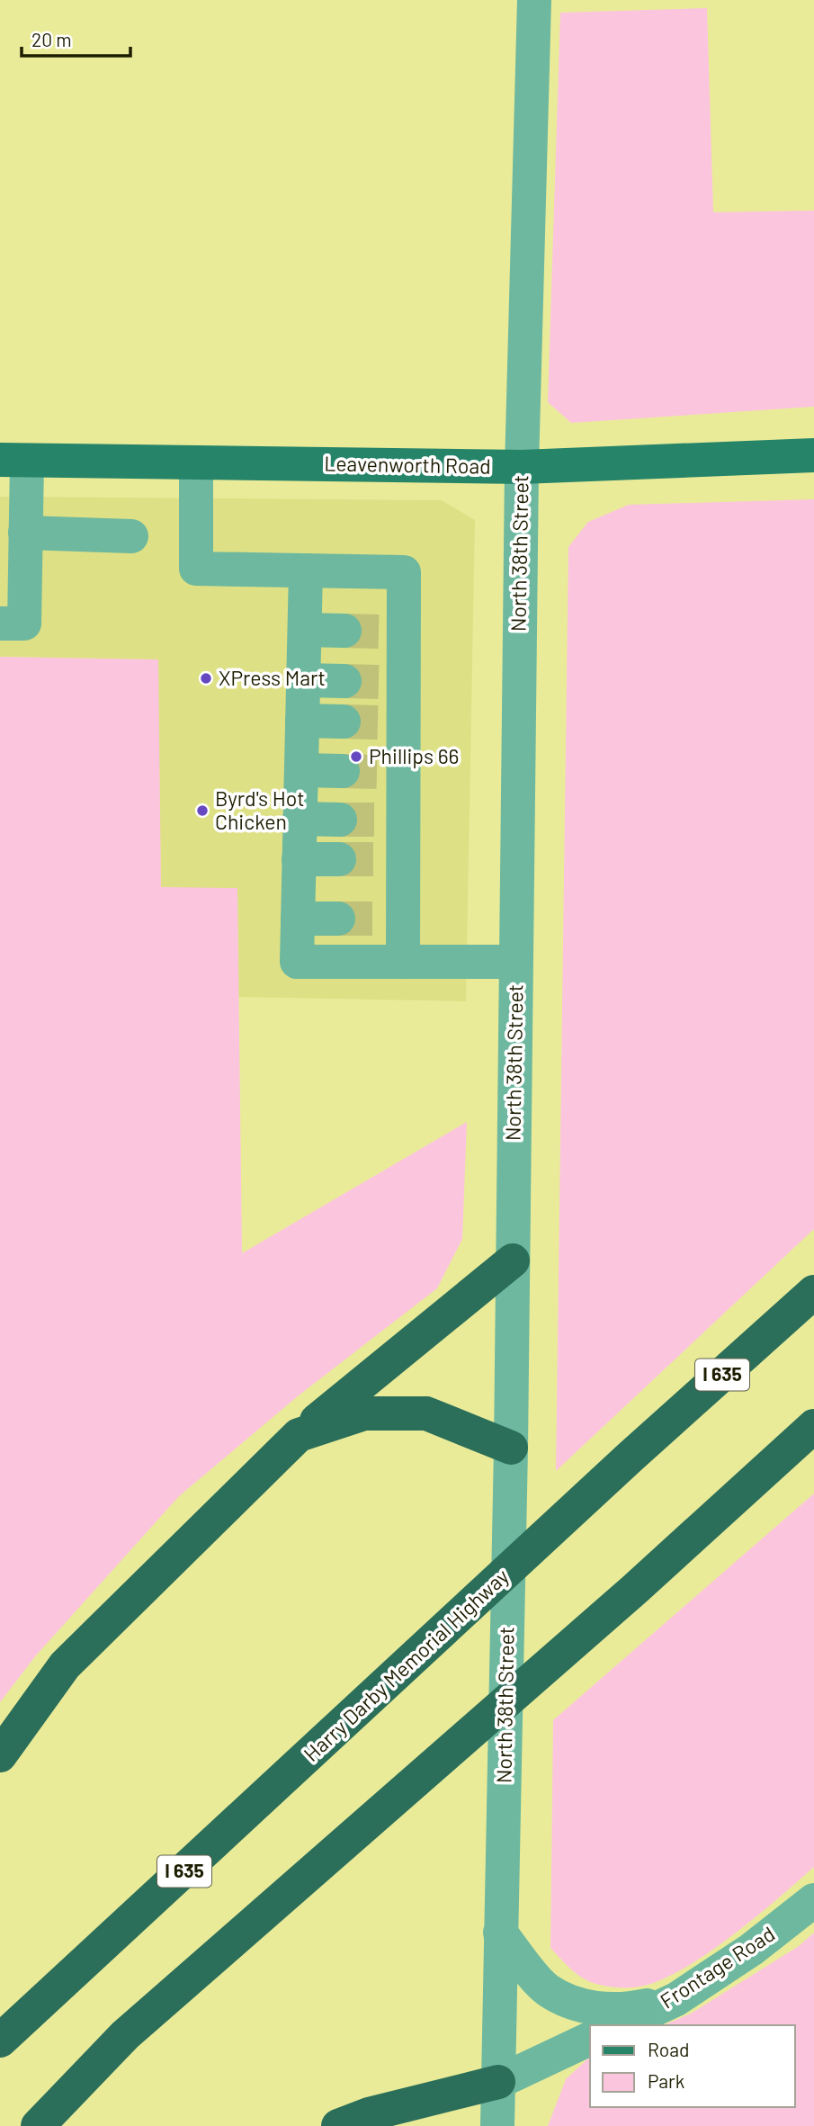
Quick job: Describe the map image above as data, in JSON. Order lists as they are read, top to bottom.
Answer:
{
  "streets": {
    "highway": ["I 635", "Harry Darby Memorial Highway"],
    "main road": ["Leavenworth Road"],
    "street": ["North 38th Street", "Frontage Road"]
  },
  "crossings": [
    ["Leavenworth Road", "North 38th Street"]
  ],
  "places": ["XPress Mart", "Phillips 66", "Byrd's Hot Chicken"],
  "legend": ["Road", "Park"],
  "scale_bar": "20 m"
}
